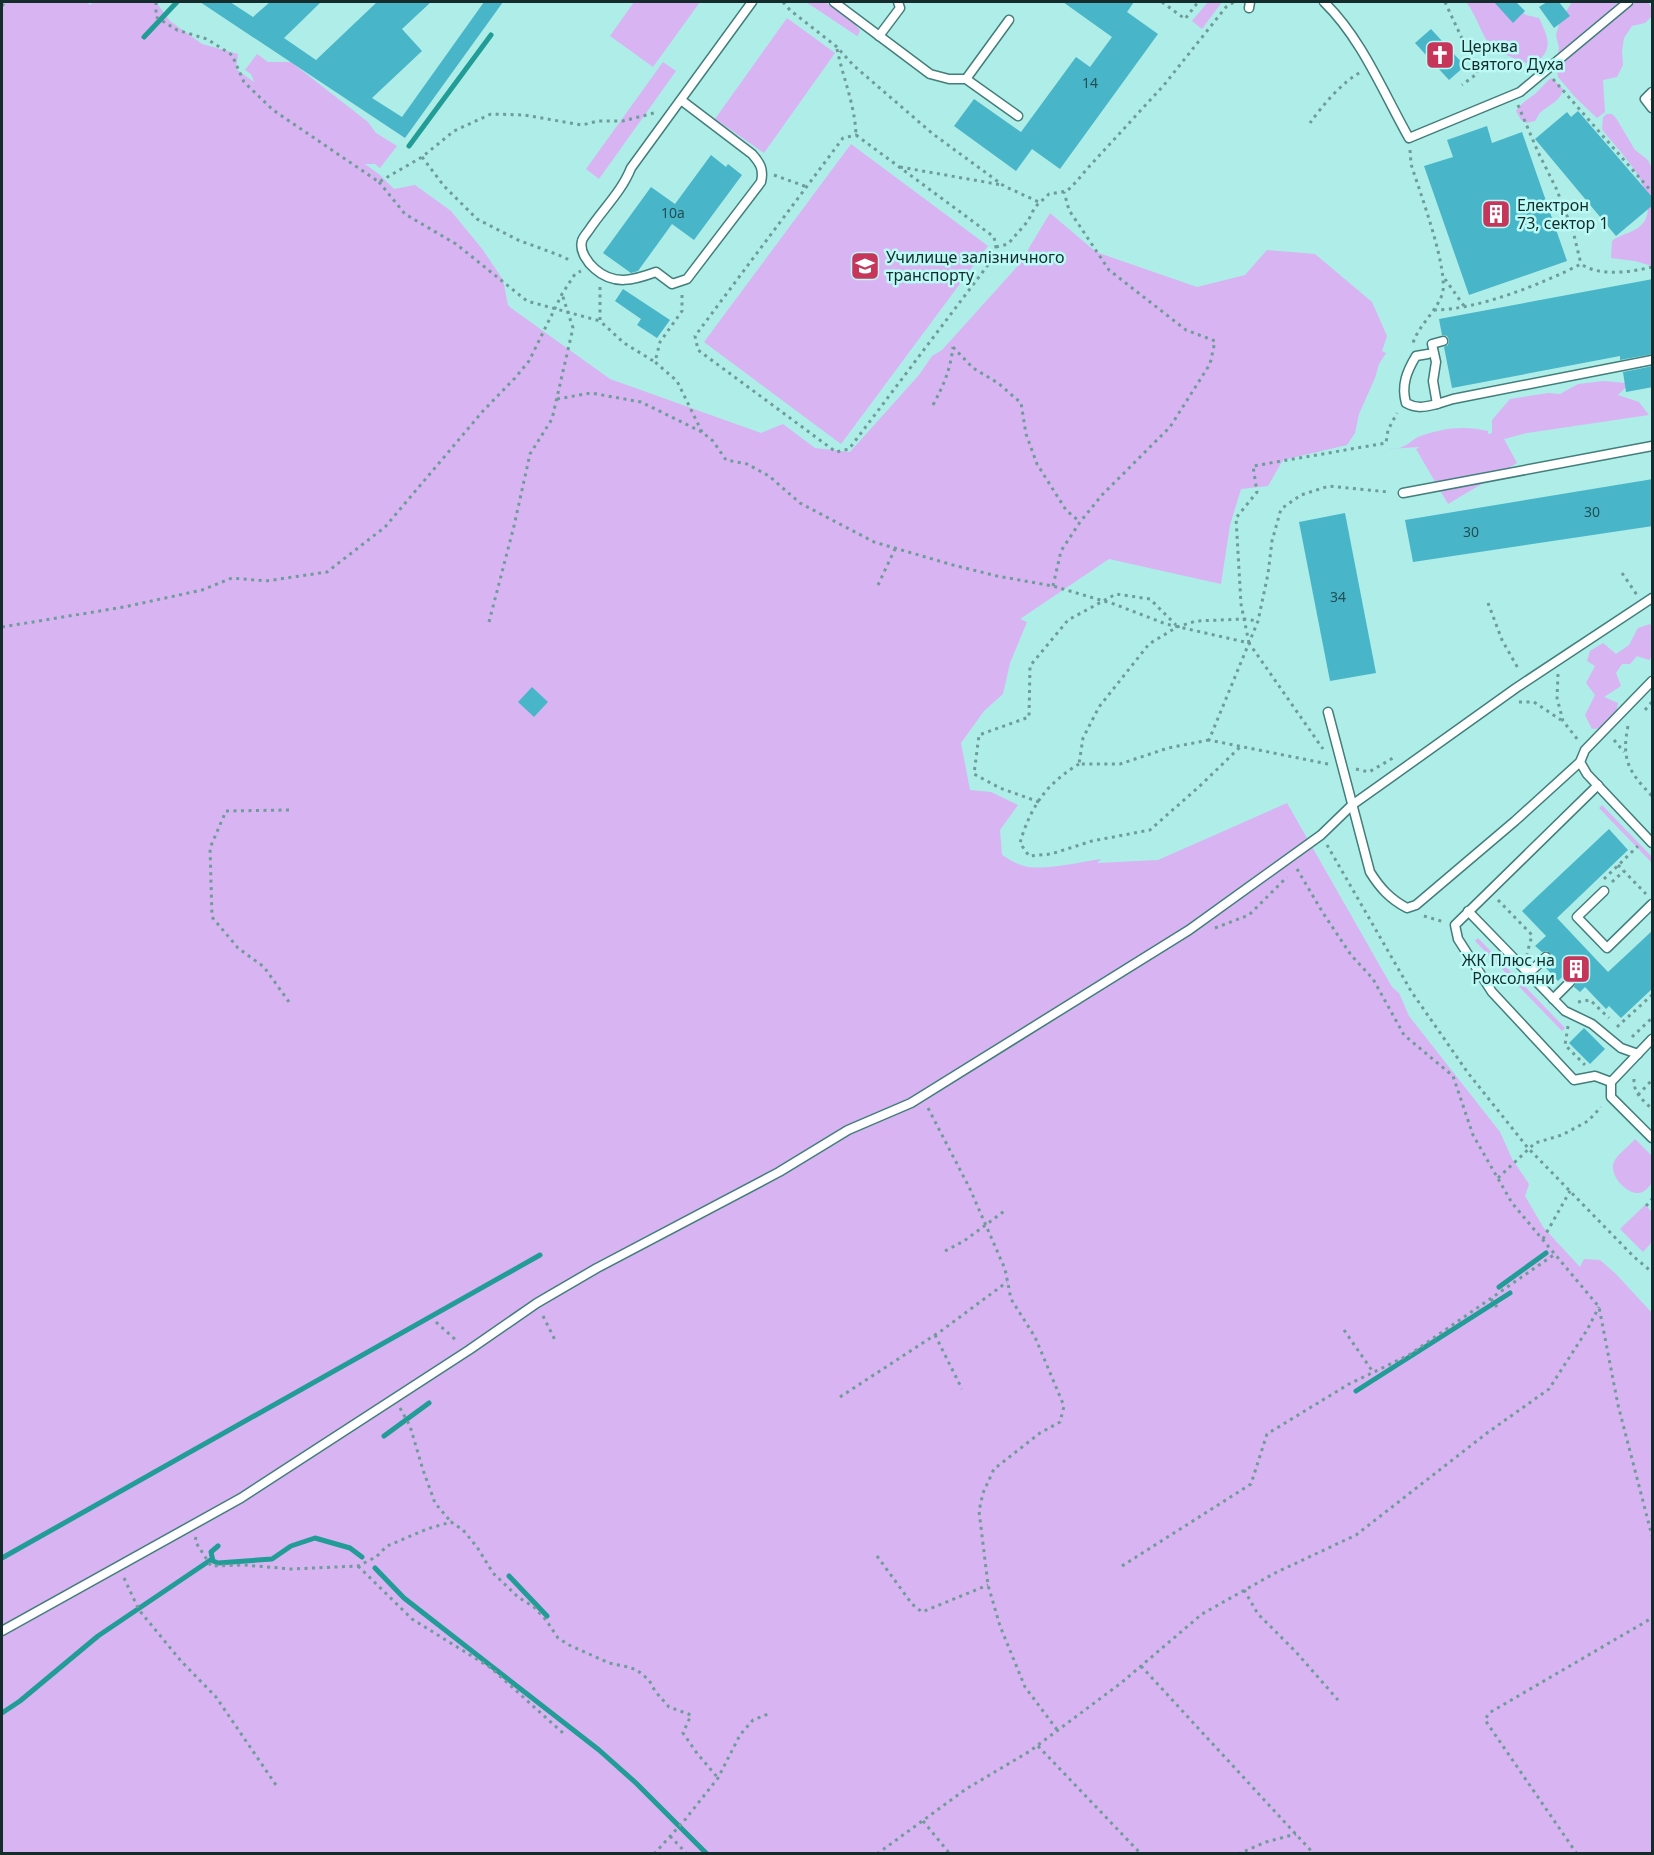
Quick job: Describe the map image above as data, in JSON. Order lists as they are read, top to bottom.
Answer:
{
  "places": {
    "church": ["Церква Святого Духа"],
    "building": ["Електрон 73, сектор 1", "ЖК Плюс на Роксоляни"],
    "school or university": ["Училище залізничного транспорту"]
  },
  "house_numbers": [
    "14",
    "10а",
    "30",
    "30",
    "34"
  ]
}
